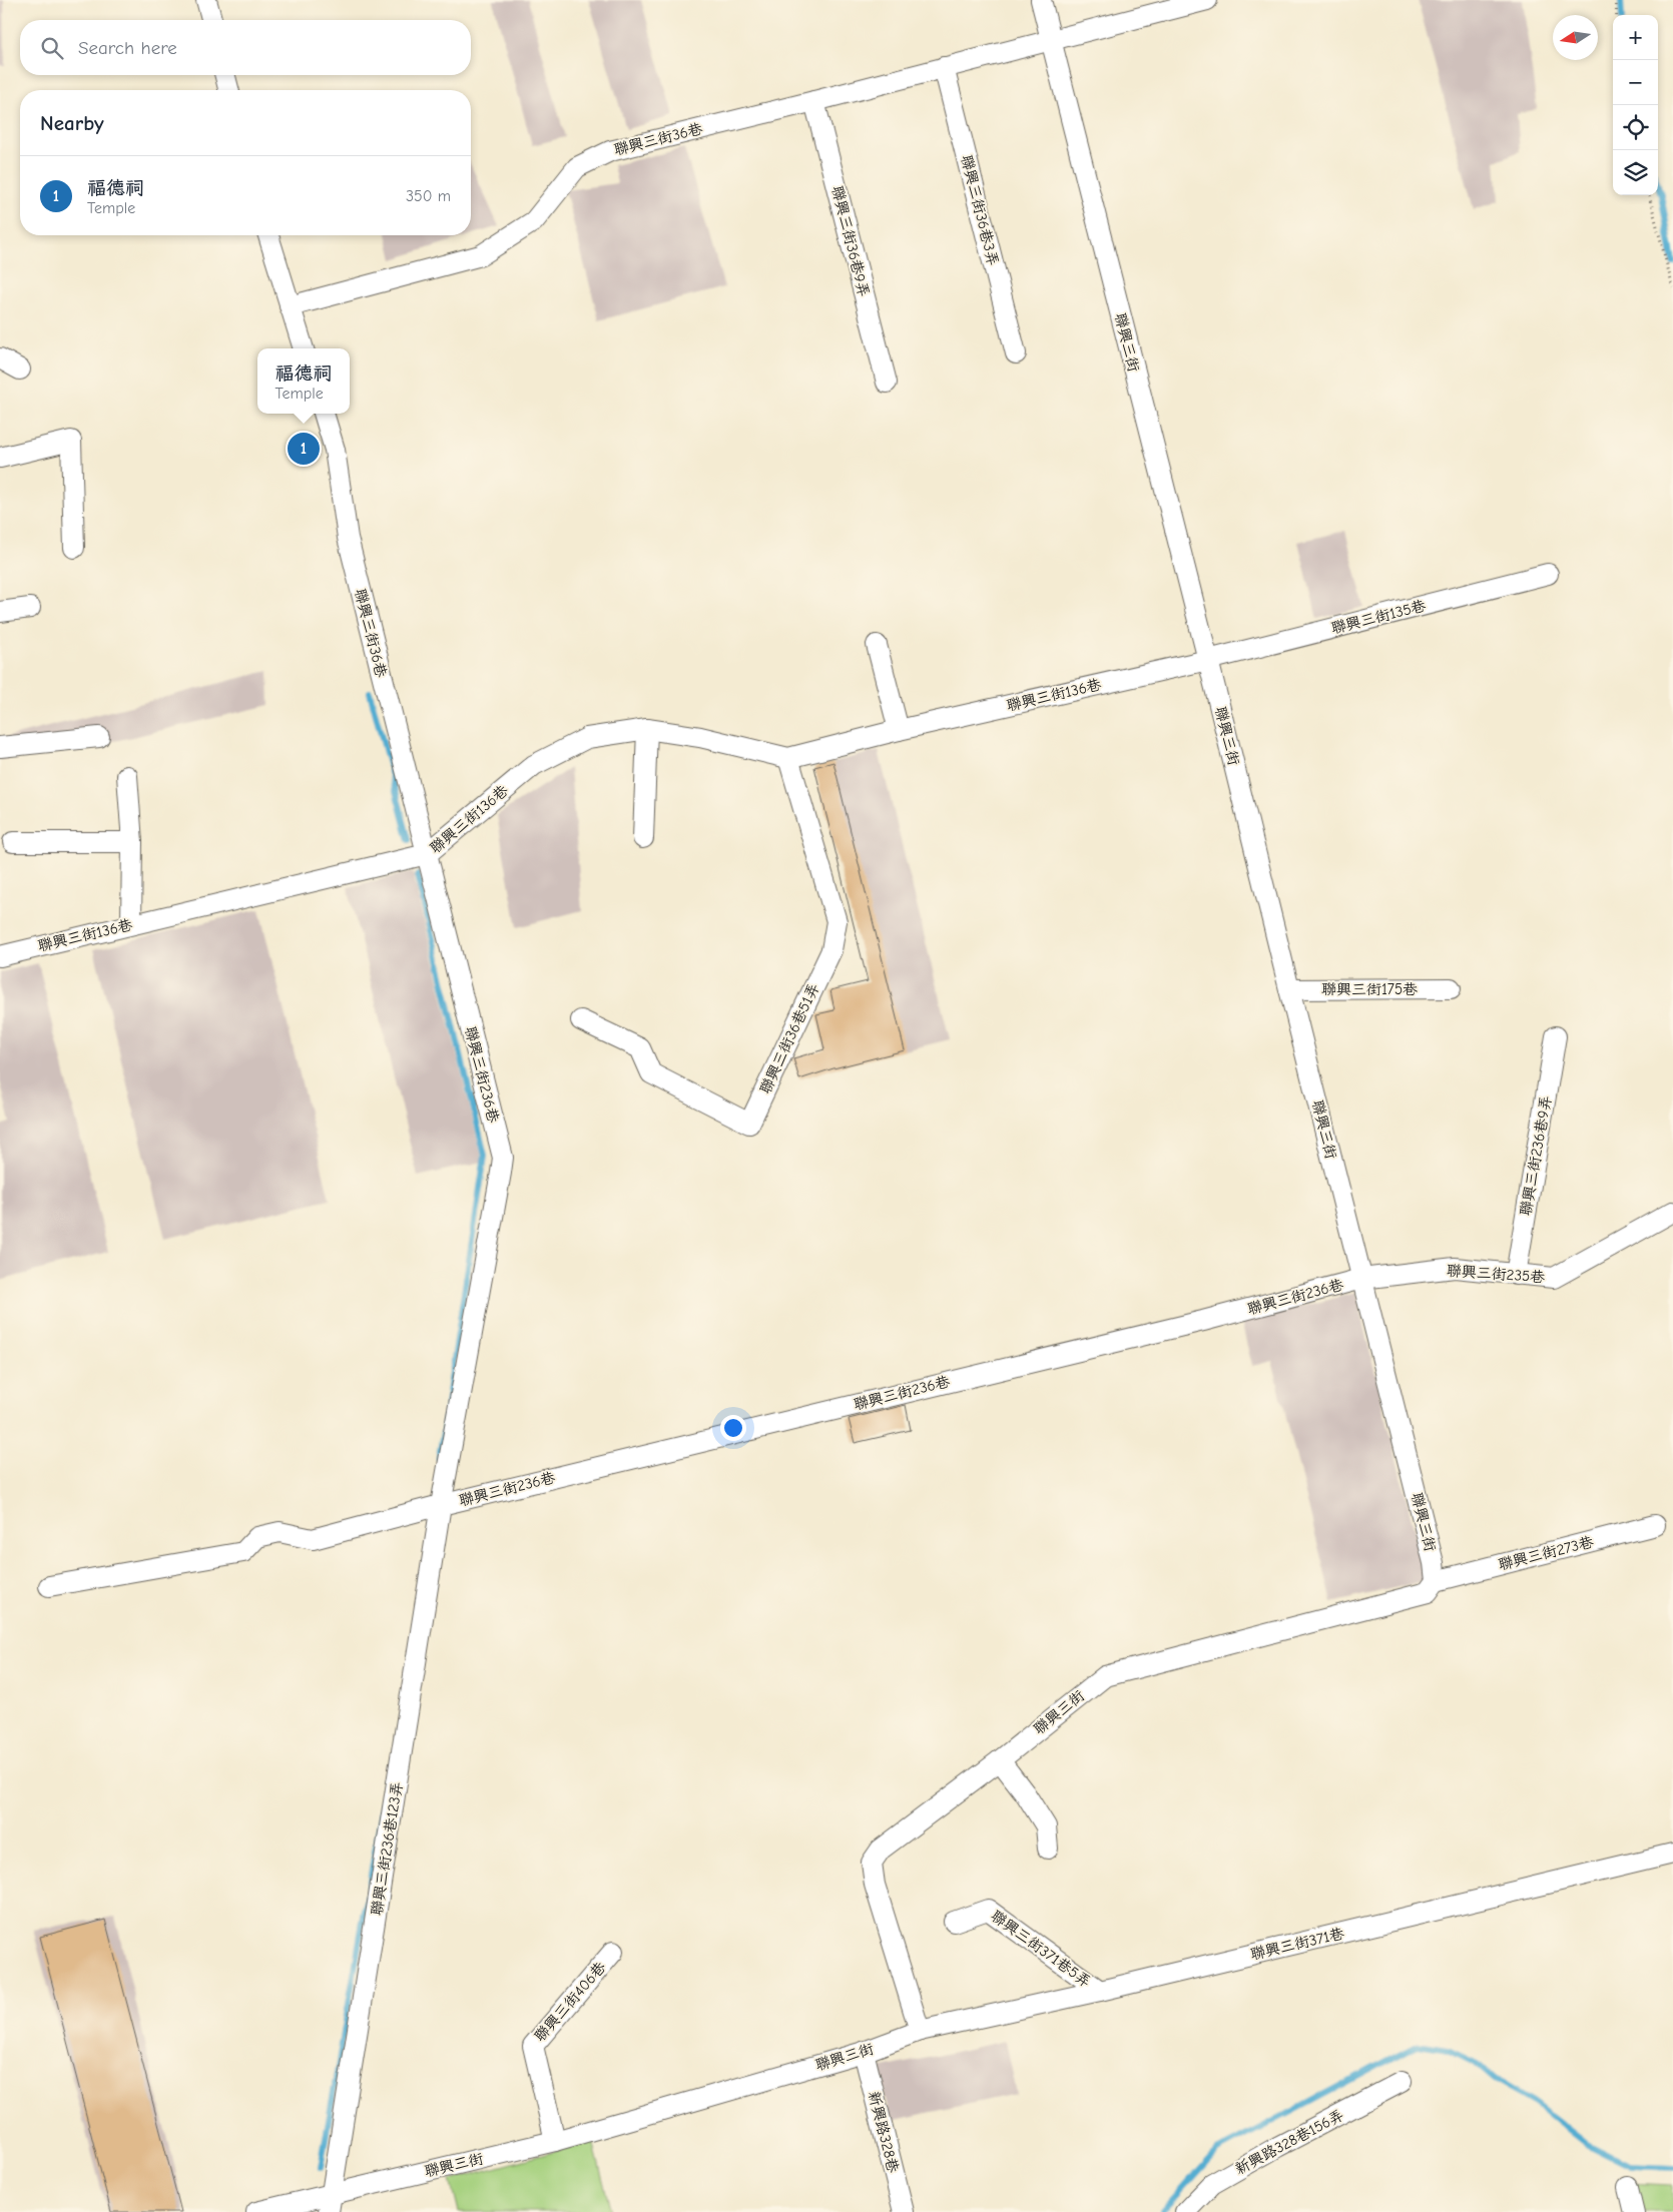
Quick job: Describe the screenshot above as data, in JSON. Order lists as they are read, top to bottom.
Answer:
{
  "streets": {
    "street": [
      "聯興三街36巷",
      "聯興三街36巷3弄",
      "聯興三街36巷9弄",
      "聯興三街",
      "聯興三街135巷",
      "聯興三街136巷",
      "聯興三街175巷",
      "聯興三街36巷51弄",
      "聯興三街236巷",
      "聯興三街236巷9弄",
      "聯興三街235巷",
      "聯興三街273巷",
      "聯興三街236巷123弄",
      "聯興三街371巷",
      "聯興三街371巷5弄",
      "聯興三街406巷",
      "新興路328巷",
      "新興路328巷156弄"
    ]
  },
  "crossings": [
    ["聯興三街36巷", "聯興三街36巷3弄"],
    ["聯興三街36巷", "聯興三街36巷9弄"],
    ["聯興三街36巷", "聯興三街"],
    ["聯興三街36巷", "聯興三街136巷"],
    ["聯興三街36巷", "聯興三街236巷"],
    ["聯興三街", "聯興三街135巷"],
    ["聯興三街", "聯興三街136巷"],
    ["聯興三街", "聯興三街175巷"],
    ["聯興三街", "聯興三街236巷"],
    ["聯興三街", "聯興三街235巷"],
    ["聯興三街", "聯興三街273巷"],
    ["聯興三街", "聯興三街236巷123弄"],
    ["聯興三街", "聯興三街371巷"],
    ["聯興三街", "聯興三街406巷"],
    ["聯興三街", "新興路328巷"],
    ["聯興三街135巷", "聯興三街136巷"],
    ["聯興三街136巷", "聯興三街36巷51弄"],
    ["聯興三街136巷", "聯興三街236巷"],
    ["聯興三街236巷", "聯興三街235巷"],
    ["聯興三街236巷", "聯興三街236巷123弄"],
    ["聯興三街236巷9弄", "聯興三街235巷"],
    ["聯興三街371巷", "聯興三街371巷5弄"]
  ],
  "north": "left",
  "page": {
    "map_buttons": ["+", "−"],
    "search": "Search here",
    "heading": "Nearby",
    "list": [
      {
        "mark": "1",
        "name": "福德祠",
        "note": "Temple",
        "value": "350 m"
      }
    ],
    "popup": ["福德祠", "Temple"],
    "pins": "1"
  }
}
